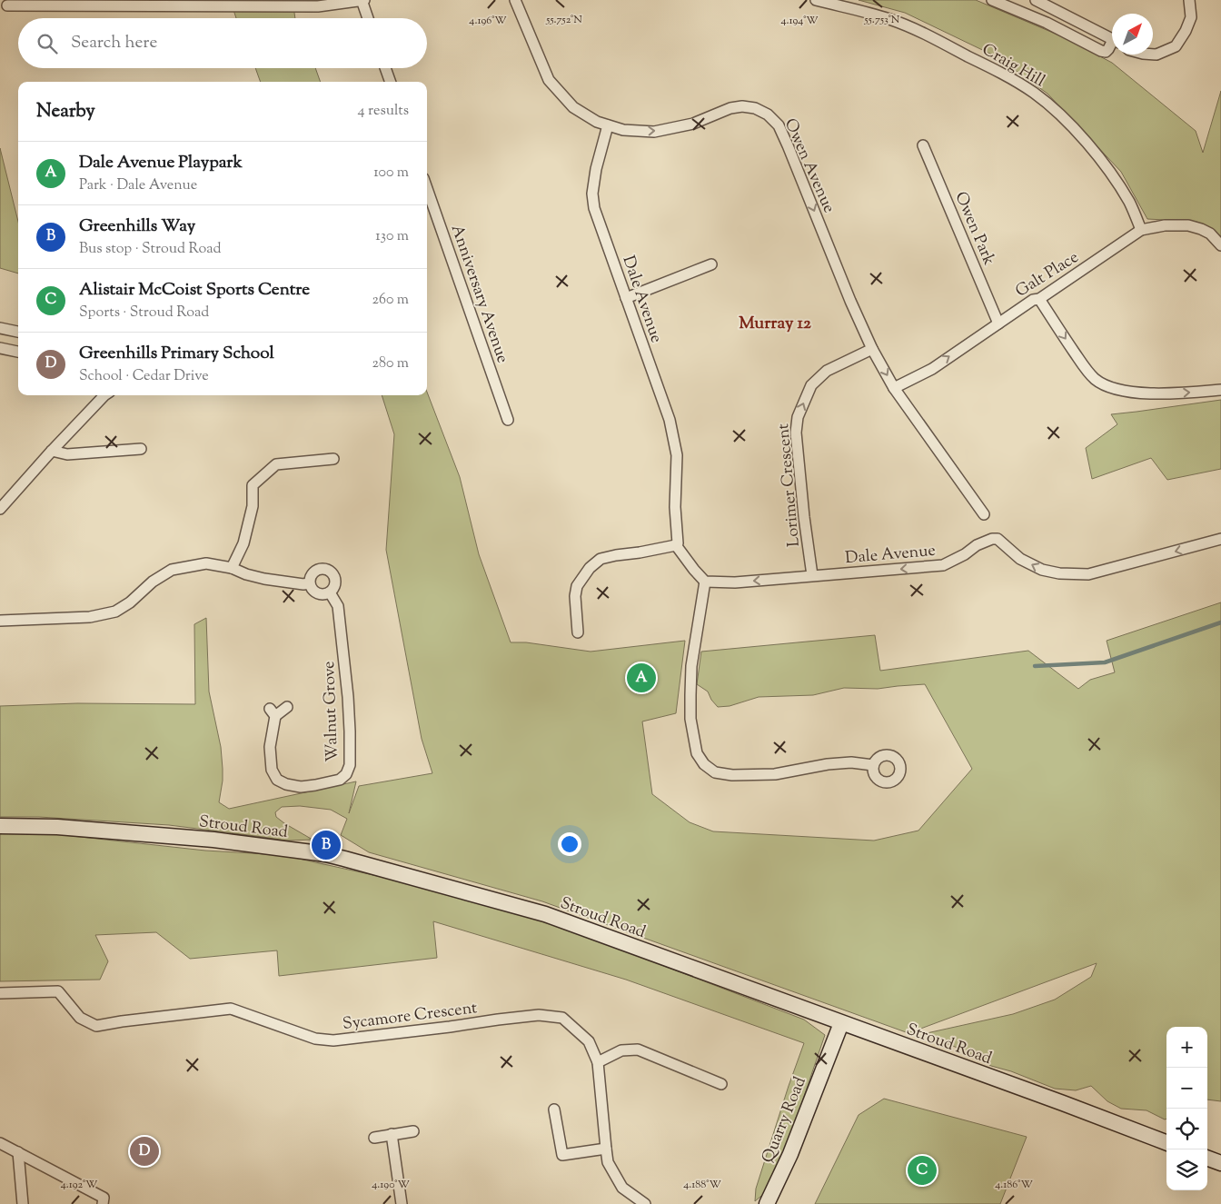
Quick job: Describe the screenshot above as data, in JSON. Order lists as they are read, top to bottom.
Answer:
{
  "streets": {
    "street": [
      "Craig Hill",
      "Owen Avenue",
      "Owen Park",
      "Galt Place",
      "Anniversary Avenue",
      "Dale Avenue",
      "Lorimer Crescent",
      "Walnut Grove",
      "Stroud Road",
      "Sycamore Crescent",
      "Quarry Road"
    ]
  },
  "crossings": [
    ["Craig Hill", "Galt Place"],
    ["Owen Avenue", "Galt Place"],
    ["Owen Avenue", "Dale Avenue"],
    ["Owen Avenue", "Lorimer Crescent"],
    ["Owen Park", "Galt Place"],
    ["Dale Avenue", "Lorimer Crescent"],
    ["Stroud Road", "Quarry Road"]
  ],
  "one_way": ["Owen Avenue", "Dale Avenue", "Lorimer Crescent"],
  "districts": ["Murray 12"],
  "north": "top right",
  "page": {
    "search": "Search here",
    "heading": ["Nearby", "4 results"],
    "list": [
      {
        "mark": "A",
        "name": "Dale Avenue Playpark",
        "note": "Park · Dale Avenue",
        "value": "100 m"
      },
      {
        "mark": "B",
        "name": "Greenhills Way",
        "note": "Bus stop · Stroud Road",
        "value": "130 m"
      },
      {
        "mark": "C",
        "name": "Alistair McCoist Sports Centre",
        "note": "Sports · Stroud Road",
        "value": "260 m"
      },
      {
        "mark": "D",
        "name": "Greenhills Primary School",
        "note": "School · Cedar Drive",
        "value": "280 m"
      }
    ],
    "pins": [
      "A",
      "B",
      "D",
      "C"
    ],
    "map_buttons": ["+", "−"]
  },
  "coordinates": [
    "55.752°N",
    "55.753°N",
    "4.196°W",
    "4.194°W",
    "4.192°W",
    "4.190°W",
    "4.188°W",
    "4.186°W"
  ]
}
